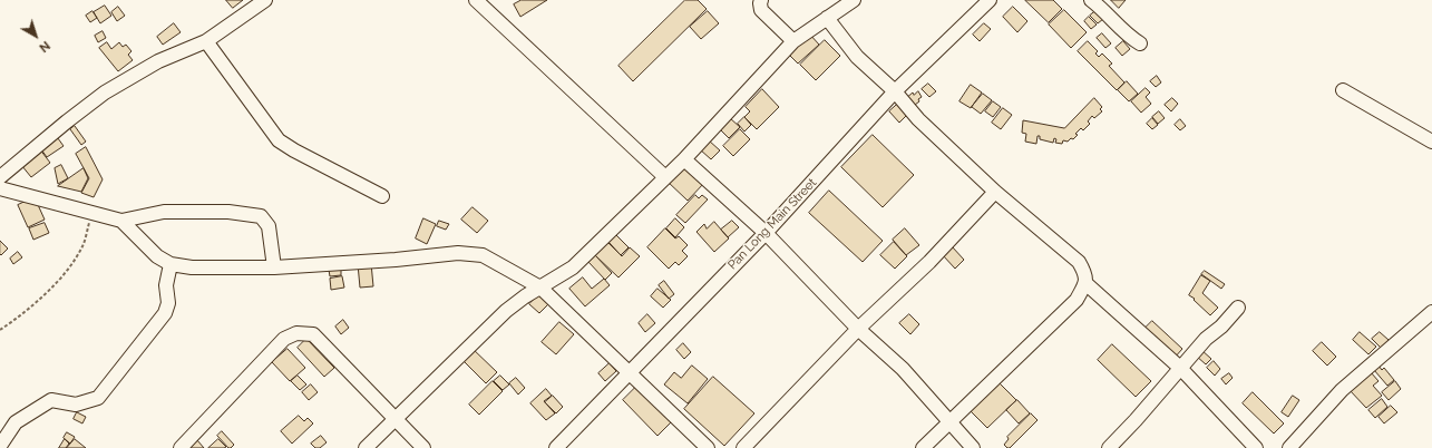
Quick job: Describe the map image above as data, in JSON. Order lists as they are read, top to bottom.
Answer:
{
  "streets": {
    "street": ["Pan Long Main Street"]
  },
  "north": "bottom right"
}
